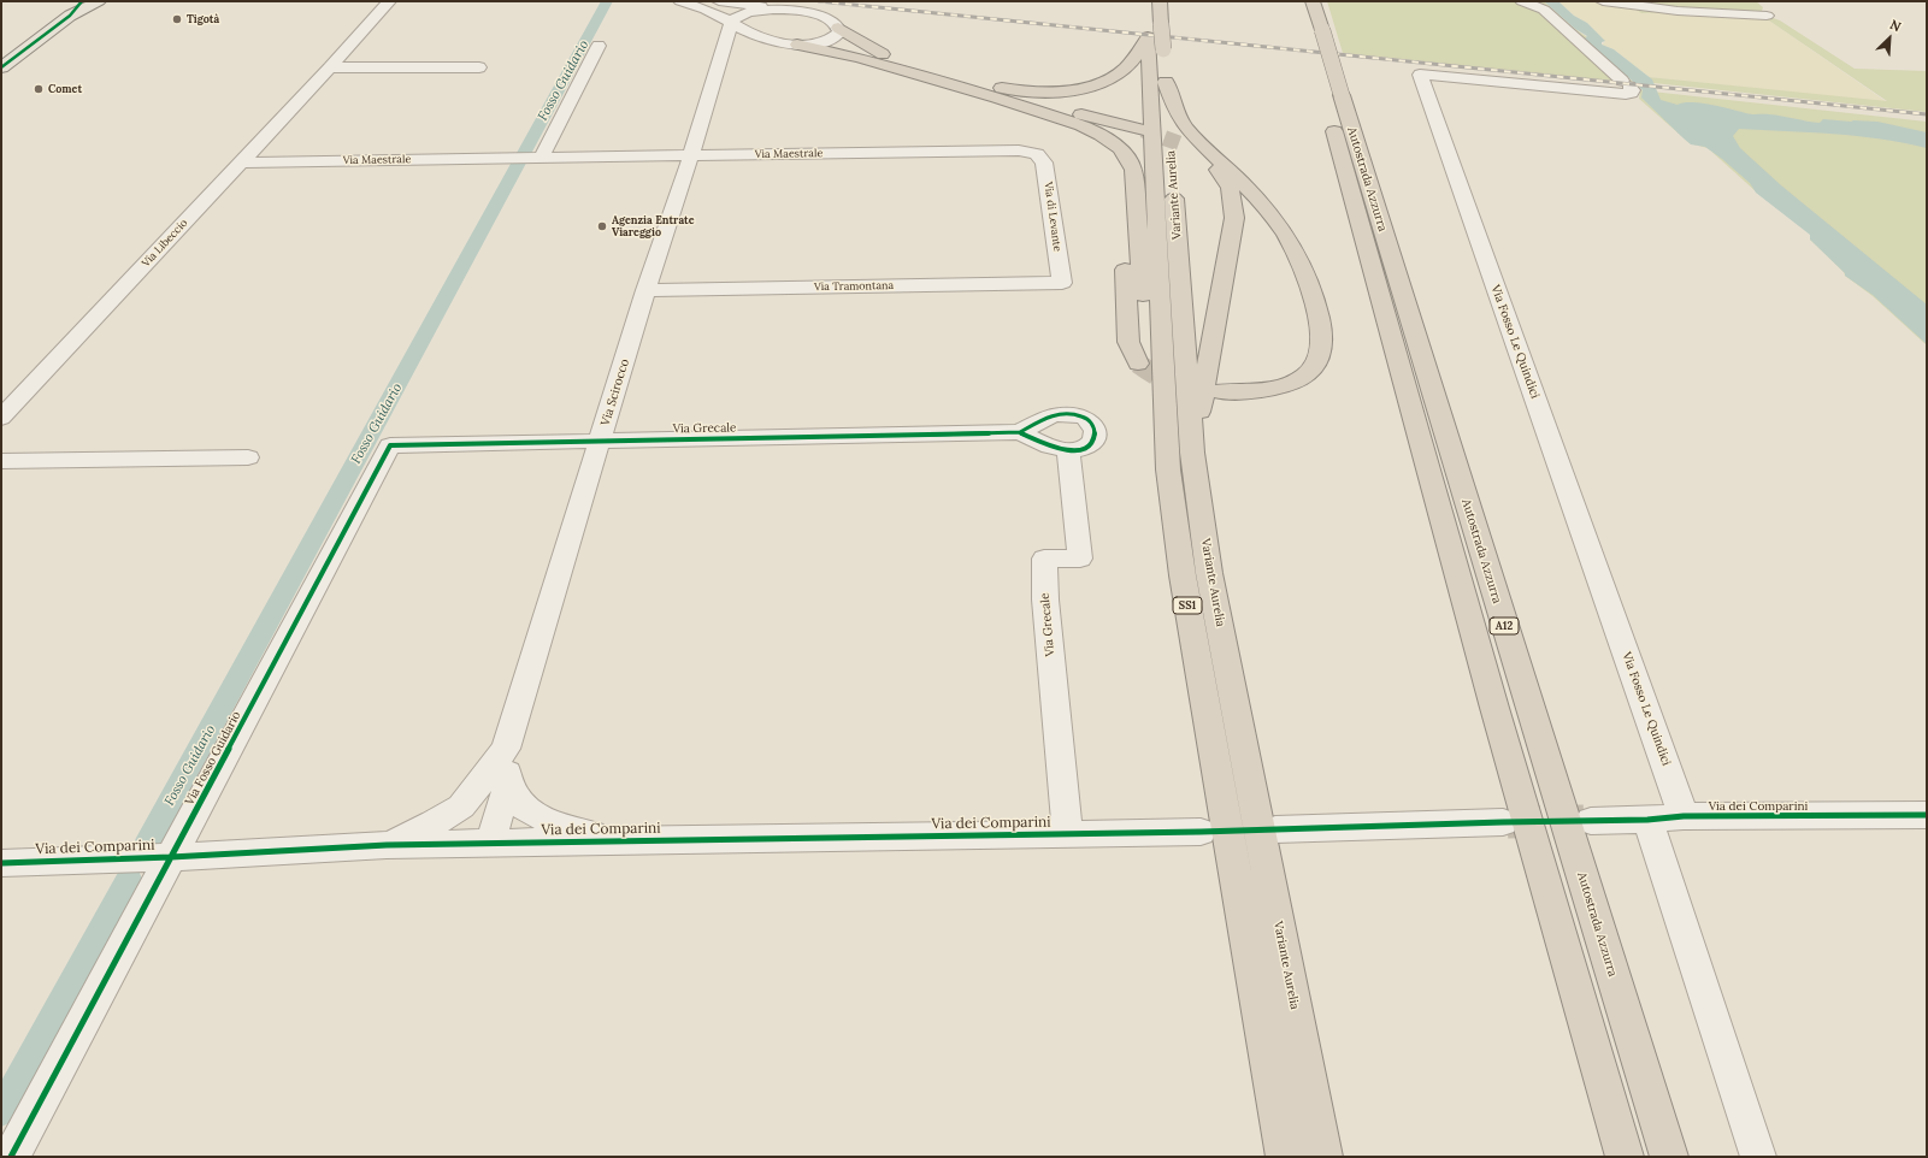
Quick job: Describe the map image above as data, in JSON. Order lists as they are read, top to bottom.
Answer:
{
  "streets": {
    "highway": [
      "Autostrada Azzurra",
      "Variante Aurelia",
      "SS1",
      "A12"
    ],
    "street": [
      "Via Maestrale",
      "Via di Levante",
      "Via Libeccio",
      "Via Tramontana",
      "Via Fosso Le Quindici",
      "Via Scirocco",
      "Via Grecale",
      "Via Fosso Guidario",
      "Via dei Comparini"
    ]
  },
  "crossings": [
    ["Via Maestrale", "Via di Levante"],
    ["Via Maestrale", "Via Libeccio"],
    ["Via Maestrale", "Via Scirocco"],
    ["Via di Levante", "Via Tramontana"],
    ["Via Tramontana", "Via Scirocco"],
    ["Via Fosso Le Quindici", "Via dei Comparini"],
    ["Via Scirocco", "Via Grecale"],
    ["Via Scirocco", "Via dei Comparini"],
    ["Via Grecale", "Via Fosso Guidario"],
    ["Via Grecale", "Via dei Comparini"],
    ["Via Fosso Guidario", "Via dei Comparini"]
  ],
  "water": ["Fosso Guidario"],
  "places": ["Tigotà", "Comet", "Agenzia Entrate Viareggio"],
  "north": "top right"
}
